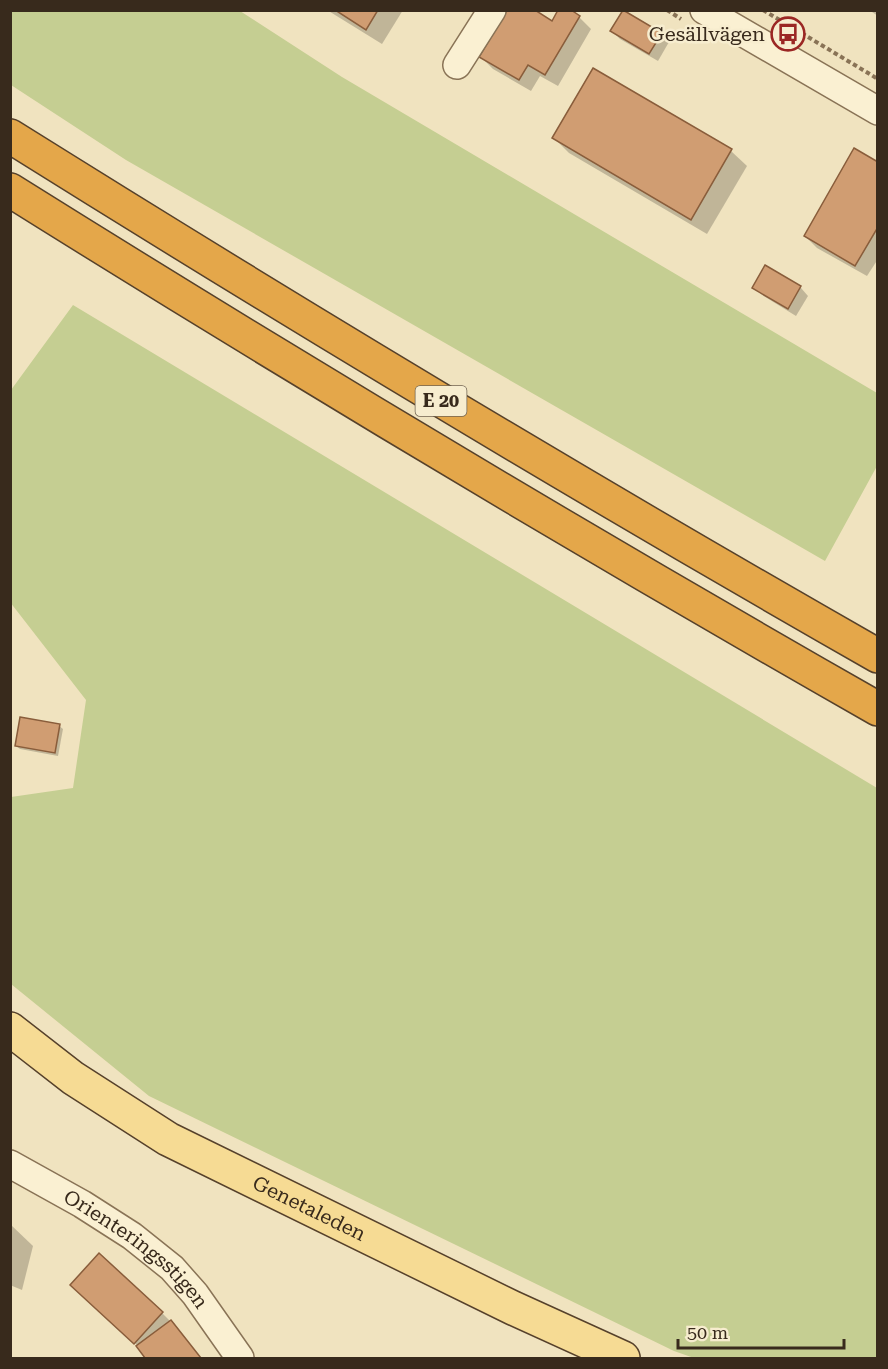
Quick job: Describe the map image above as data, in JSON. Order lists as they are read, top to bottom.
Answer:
{
  "streets": {
    "highway": ["E 20"],
    "main road": ["Genetaleden"],
    "street": ["Orienteringsstigen"]
  },
  "places": {
    "bus stop": ["Gesällvägen"]
  },
  "scale_bar": "50 m"
}
